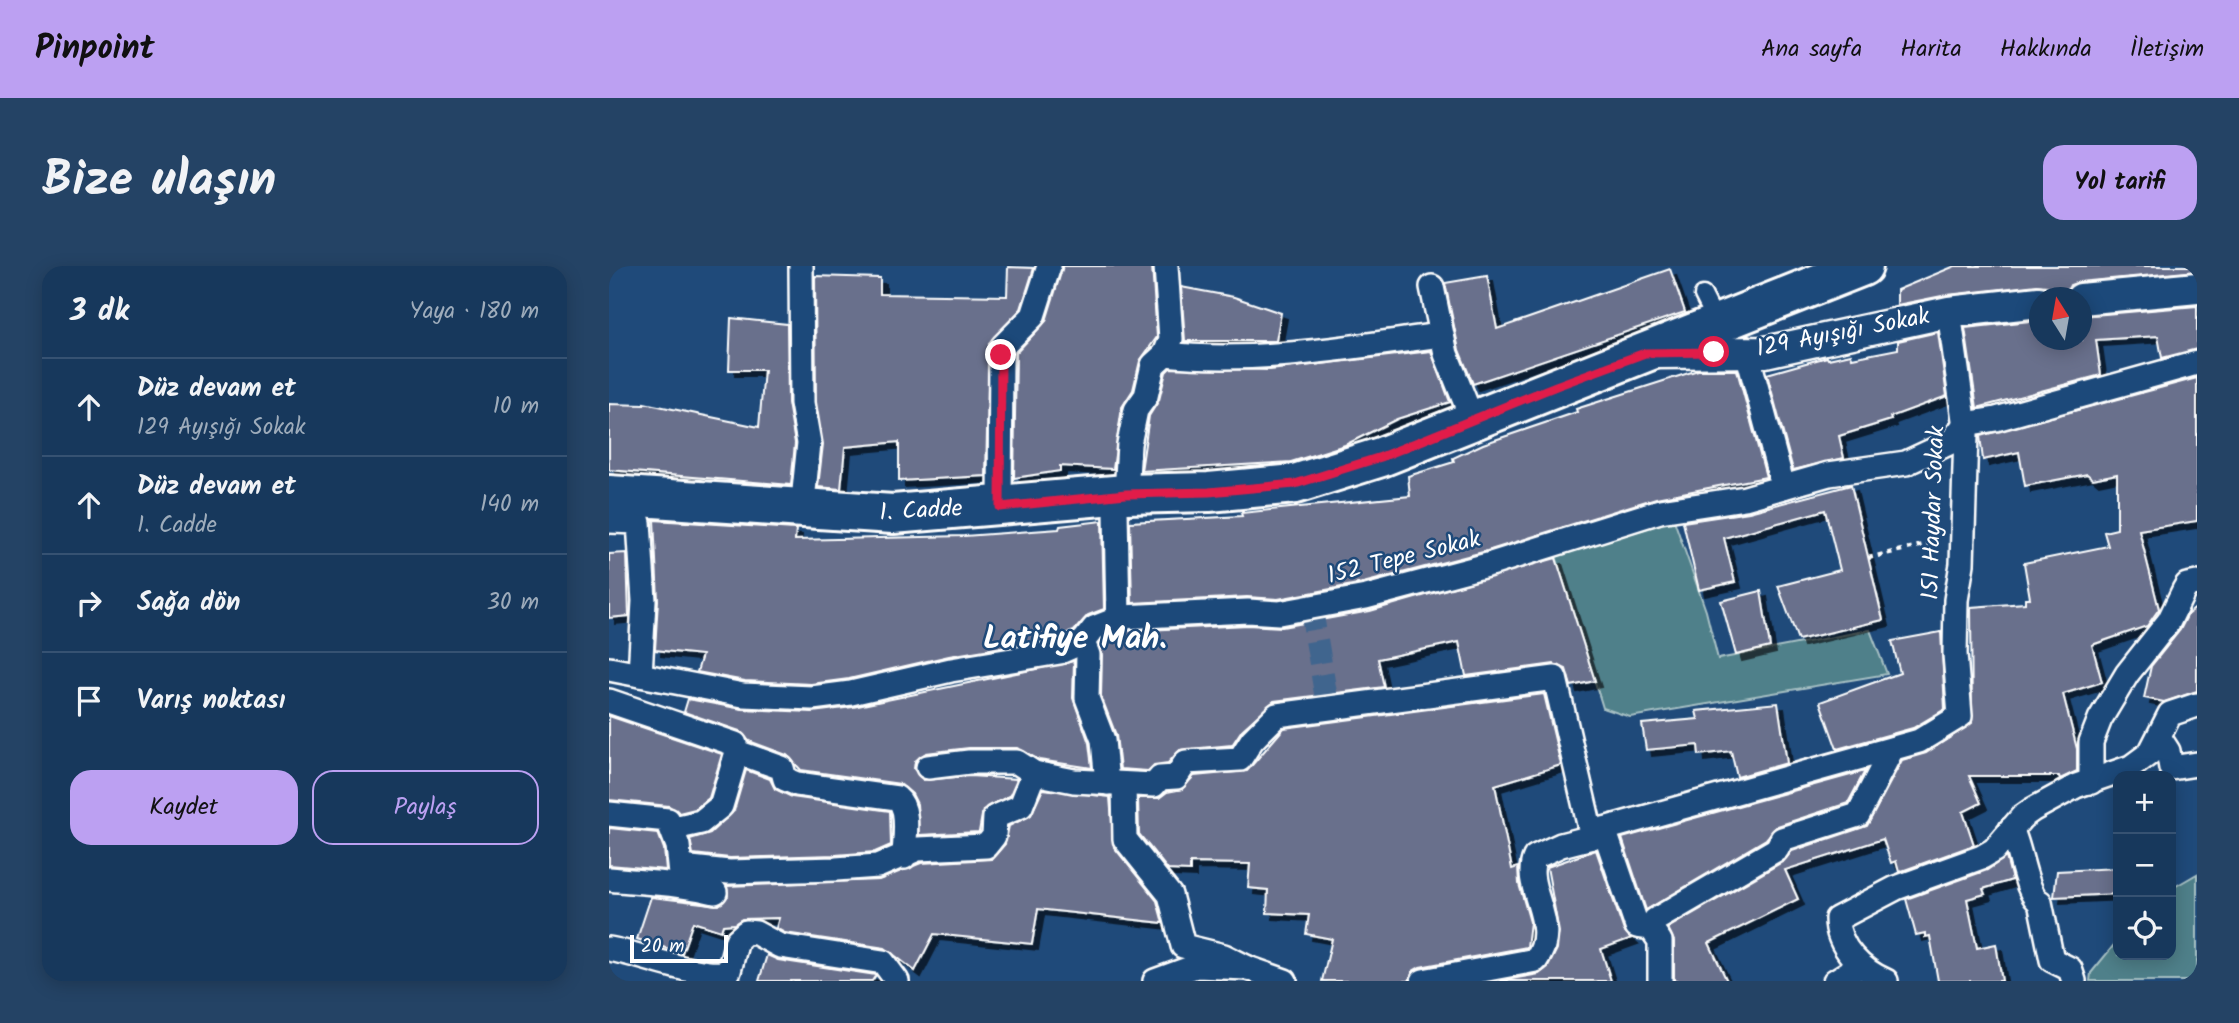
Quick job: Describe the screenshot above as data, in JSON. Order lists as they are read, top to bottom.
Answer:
{
  "streets": {
    "main road": ["1. Cadde"],
    "street": ["129 Ayışığı Sokak", "151 Haydar Sokak", "152 Tepe Sokak"]
  },
  "crossings": [
    ["129 Ayışığı Sokak", "1. Cadde"],
    ["129 Ayışığı Sokak", "151 Haydar Sokak"],
    ["151 Haydar Sokak", "152 Tepe Sokak"]
  ],
  "districts": ["Latifiye Mah."],
  "scale_bar": "20 m",
  "north": "top",
  "page": {
    "header": "Pinpoint",
    "nav": [
      "Ana sayfa",
      "Harita",
      "Hakkında",
      "İletişim"
    ],
    "title": "Bize ulaşın",
    "buttons": [
      "Yol tarifi",
      ["Kaydet", "Paylaş"]
    ],
    "heading": ["3 dk", "Yaya · 180 m"],
    "list": [
      ["Düz devam et", "129 Ayışığı Sokak", "10 m"],
      ["Düz devam et", "1. Cadde", "140 m"],
      ["Sağa dön", "30 m"],
      "Varış noktası"
    ],
    "map_buttons": ["+", "−"],
    "scale": "20 m"
  }
}
